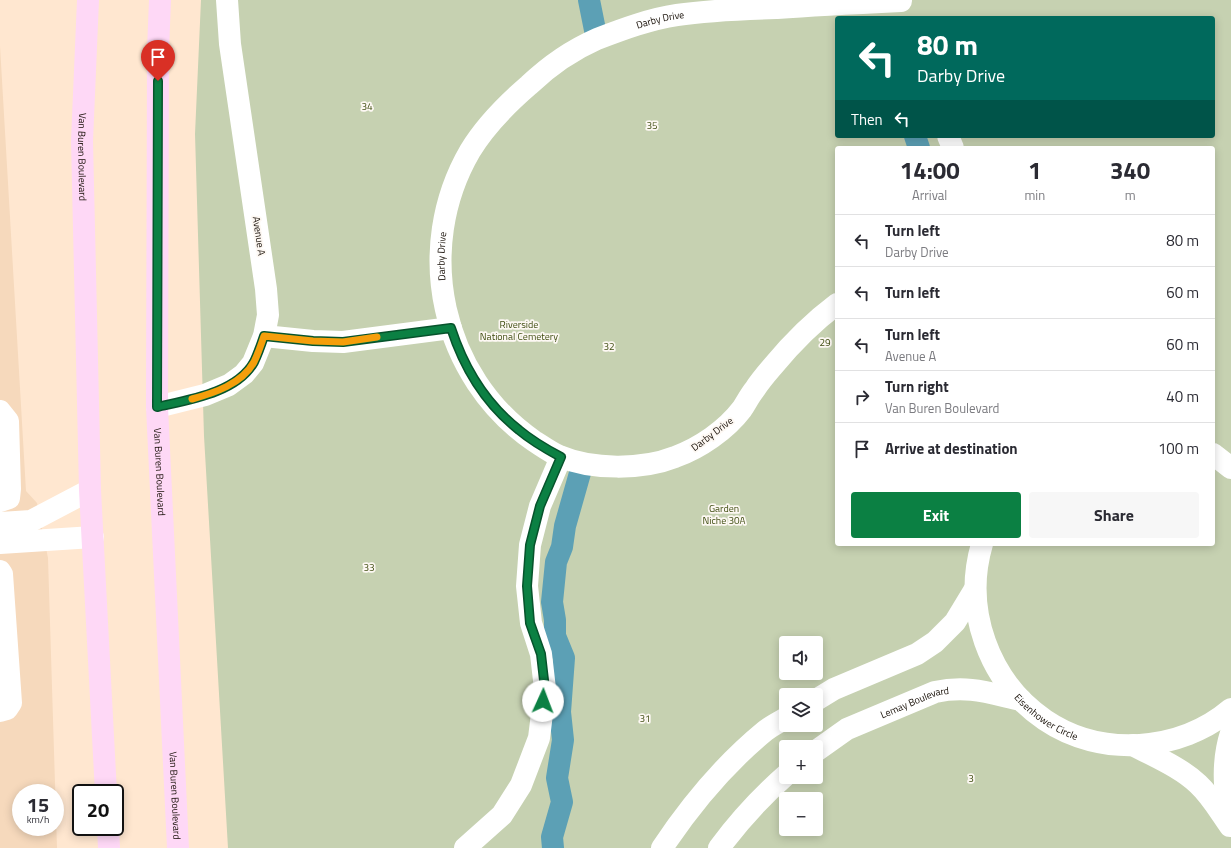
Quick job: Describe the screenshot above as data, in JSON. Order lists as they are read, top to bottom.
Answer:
{
  "streets": {
    "main road": ["Van Buren Boulevard"],
    "street": [
      "Darby Drive",
      "Avenue A",
      "Lemay Boulevard",
      "Eisenhower Circle"
    ]
  },
  "crossings": [
    ["Van Buren Boulevard", "Avenue A"],
    ["Lemay Boulevard", "Eisenhower Circle"]
  ],
  "parks": [
    "34",
    "35",
    "Riverside National Cemetery",
    "29",
    "32",
    "Garden Niche 30A",
    "33",
    "31",
    "3"
  ],
  "page": {
    "turn": ["80 m", "Darby Drive"],
    "then": "Then",
    "eta": [
      "14:00",
      "Arrival",
      "1",
      "min",
      "340",
      "m"
    ],
    "list": [
      {
        "name": "Turn left",
        "note": "Darby Drive",
        "value": "80 m"
      },
      {
        "name": "Turn left",
        "value": "60 m"
      },
      {
        "name": "Turn left",
        "note": "Avenue A",
        "value": "60 m"
      },
      {
        "name": "Turn right",
        "note": "Van Buren Boulevard",
        "value": "40 m"
      },
      {
        "name": "Arrive at destination",
        "value": "100 m"
      }
    ],
    "buttons": ["Exit", "Share"],
    "map_buttons": ["+", "−"],
    "speed": "15 km/h",
    "limit": "20"
  }
}
